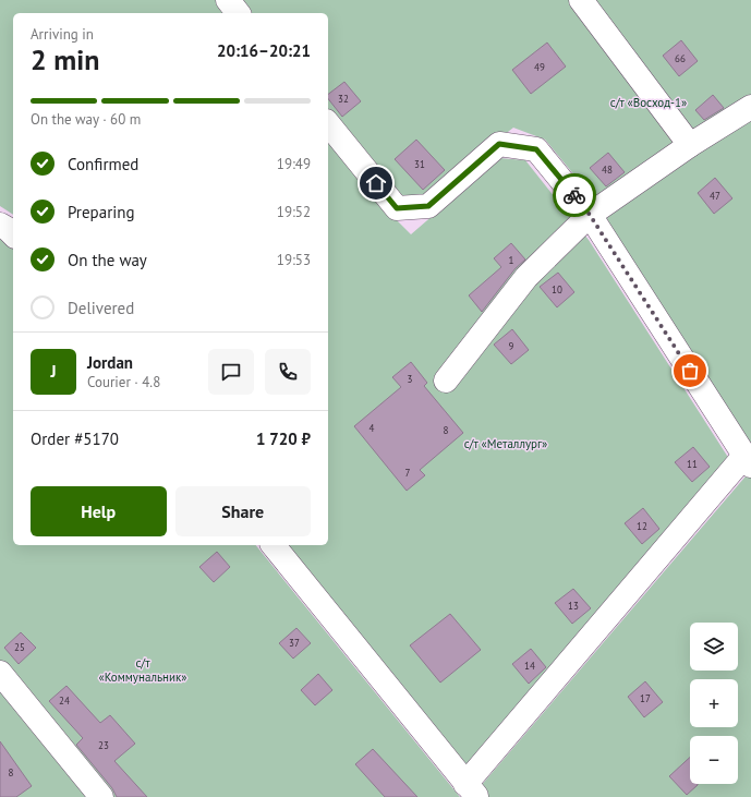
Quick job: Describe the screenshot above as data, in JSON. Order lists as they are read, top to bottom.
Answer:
{
  "parks": ["с/т «Восход-1»", "с/т «Металлург»", "с/т «Коммунальник»"],
  "house_numbers": [
    "66",
    "49",
    "32",
    "31",
    "48",
    "47",
    "1",
    "10",
    "9",
    "3",
    "4",
    "8",
    "11",
    "7",
    "12",
    "13",
    "37",
    "25",
    "14",
    "17",
    "24",
    "23",
    "8"
  ],
  "page": {
    "heading": ["2 min", "Arriving in", "20:16–20:21"],
    "panel": [
      "Jordan",
      "Courier · 4.8",
      "Order #5170",
      "1 720 ₽"
    ],
    "bar": "On the way · 60 m",
    "list": [
      ["Confirmed", "19:49"],
      ["Preparing", "19:52"],
      ["On the way", "19:53"],
      "Delivered"
    ],
    "round": "J",
    "buttons": ["Help", "Share"],
    "map_buttons": ["+", "−"]
  }
}
